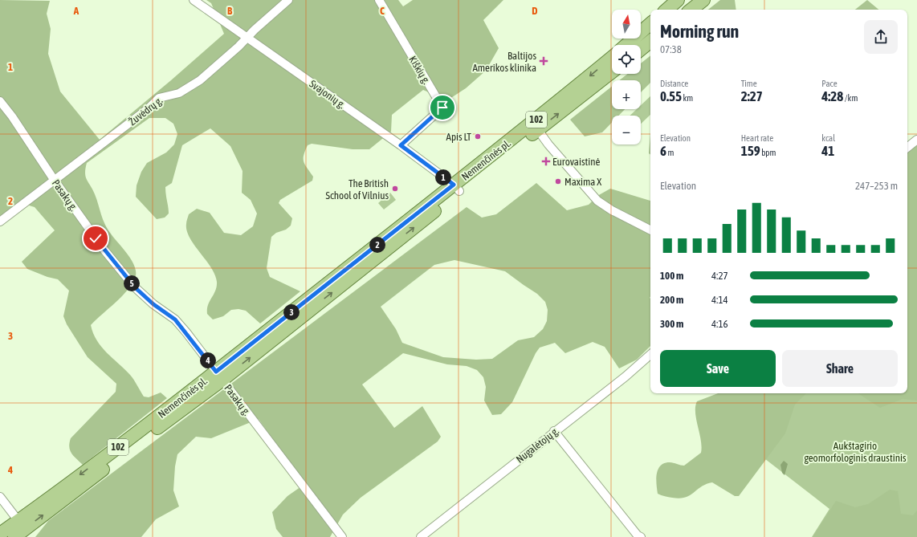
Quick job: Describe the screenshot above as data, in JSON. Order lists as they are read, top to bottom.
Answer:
{
  "streets": {
    "main road": ["102", "Nemenčinės pl."],
    "street": [
      "Kiškių g.",
      "Svajonių g.",
      "Žuvėdrų g.",
      "Pasakų g.",
      "Nugalėtojų g."
    ]
  },
  "crossings": [
    ["Kiškių g.", "Svajonių g."],
    ["Svajonių g.", "Žuvėdrų g."],
    ["Svajonių g.", "Nemenčinės pl."],
    ["Žuvėdrų g.", "Pasakų g."],
    ["Nemenčinės pl.", "Pasakų g."]
  ],
  "parks": ["Aukštagirio geomorfologinis draustinis"],
  "places": {
    "health": ["Baltijos Amerikos klinika", "Eurovaistinė"],
    "other": ["Apis LT", "Maxima X", "The British School of Vilnius"]
  },
  "north": "top",
  "page": {
    "map_buttons": ["+", "−"],
    "heading": ["Morning run", "07:38"],
    "stats": [
      ["Distance", "0.55 km"],
      ["Time", "2:27"],
      ["Pace", "4:28 /km"],
      ["Elevation", "6 m"],
      ["Heart rate", "159 bpm"],
      ["kcal", "41"]
    ],
    "pins": [
      "1",
      "2",
      "5",
      "3",
      "4"
    ],
    "chart": ["Elevation", "247–253 m"],
    "list": [
      {
        "name": "100 m",
        "note": "4:27"
      },
      {
        "name": "200 m",
        "note": "4:14"
      },
      {
        "name": "300 m",
        "note": "4:16"
      }
    ],
    "buttons": ["Save", "Share"]
  },
  "grid": {
    "columns": [
      "A",
      "B",
      "C",
      "D"
    ],
    "rows": [
      "1",
      "2",
      "3",
      "4"
    ]
  }
}
